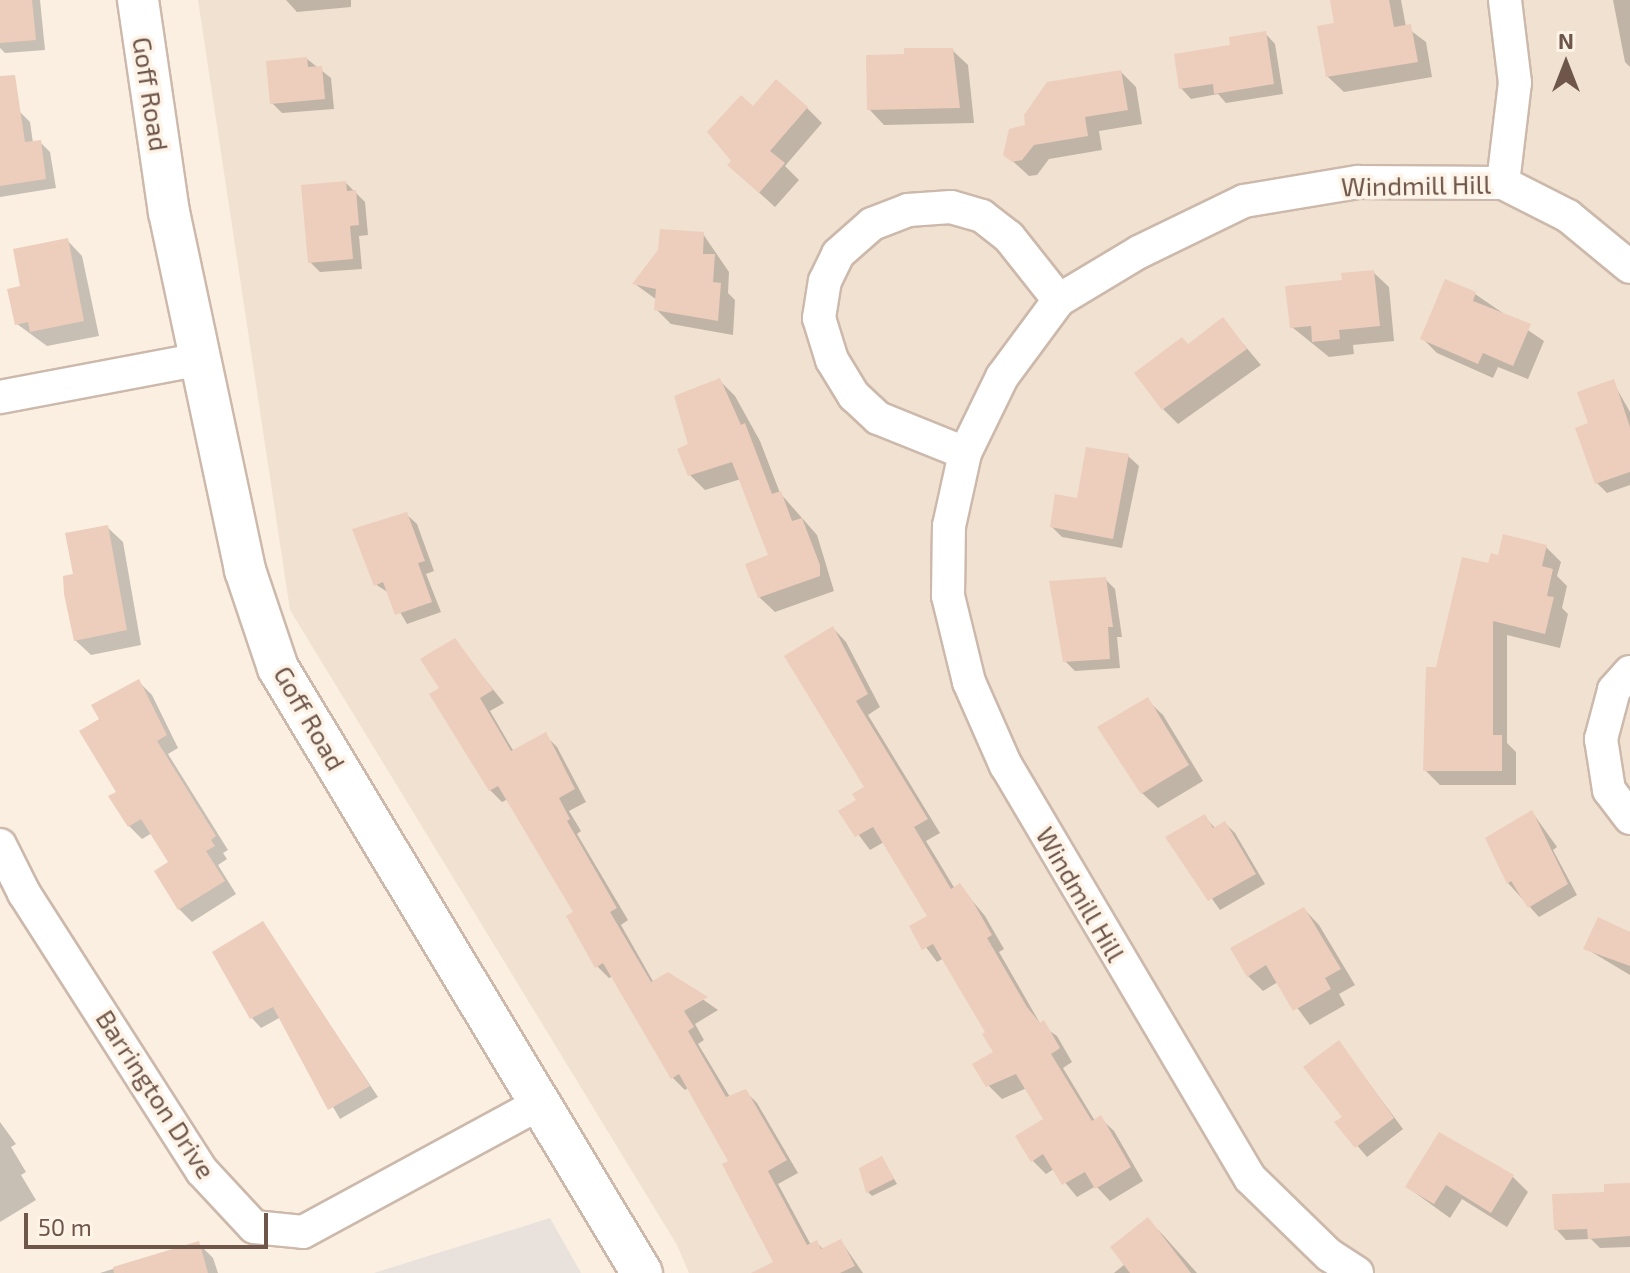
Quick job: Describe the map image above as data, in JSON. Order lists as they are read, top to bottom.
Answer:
{
  "streets": {
    "street": ["Goff Road", "Windmill Hill", "Barrington Drive"]
  },
  "crossings": [
    ["Goff Road", "Barrington Drive"]
  ],
  "scale_bar": "50 m",
  "north": "top"
}
